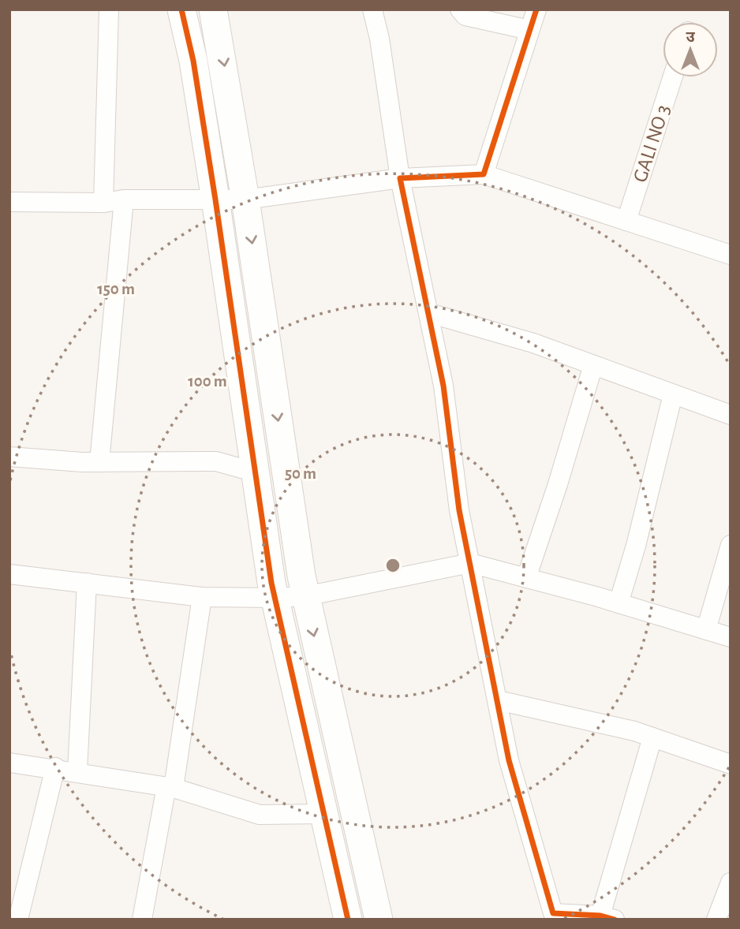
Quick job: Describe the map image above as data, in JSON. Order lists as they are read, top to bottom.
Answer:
{
  "streets": {
    "street": ["GALI NO 3"]
  },
  "north": "top",
  "rings": ["150 m", "100 m", "50 m"]
}
